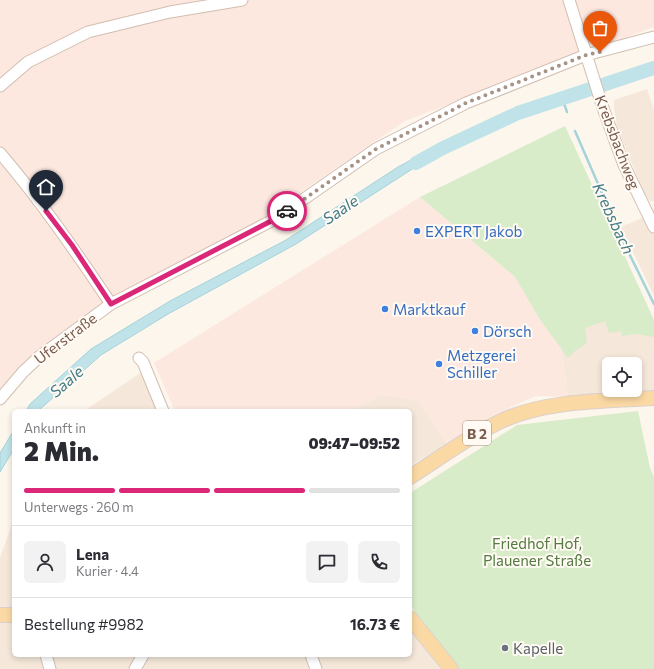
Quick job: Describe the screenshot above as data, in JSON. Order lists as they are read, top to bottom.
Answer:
{
  "streets": {
    "main road": ["B 2"],
    "street": ["Krebsbachweg", "Uferstraße"]
  },
  "crossings": [
    ["Krebsbachweg", "Uferstraße"]
  ],
  "water": ["Saale", "Krebsbach"],
  "parks": ["Friedhof Hof, Plauener Straße"],
  "places": [
    "EXPERT Jakob",
    "Marktkauf",
    "Dörsch",
    "Metzgerei Schiller",
    "Kapelle"
  ],
  "page": {
    "heading": ["2 Min.", "Ankunft in", "09:47–09:52"],
    "panel": [
      "Lena",
      "Kurier · 4.4",
      "Bestellung #9982",
      "16.73 €"
    ],
    "bar": "Unterwegs · 260 m"
  }
}
